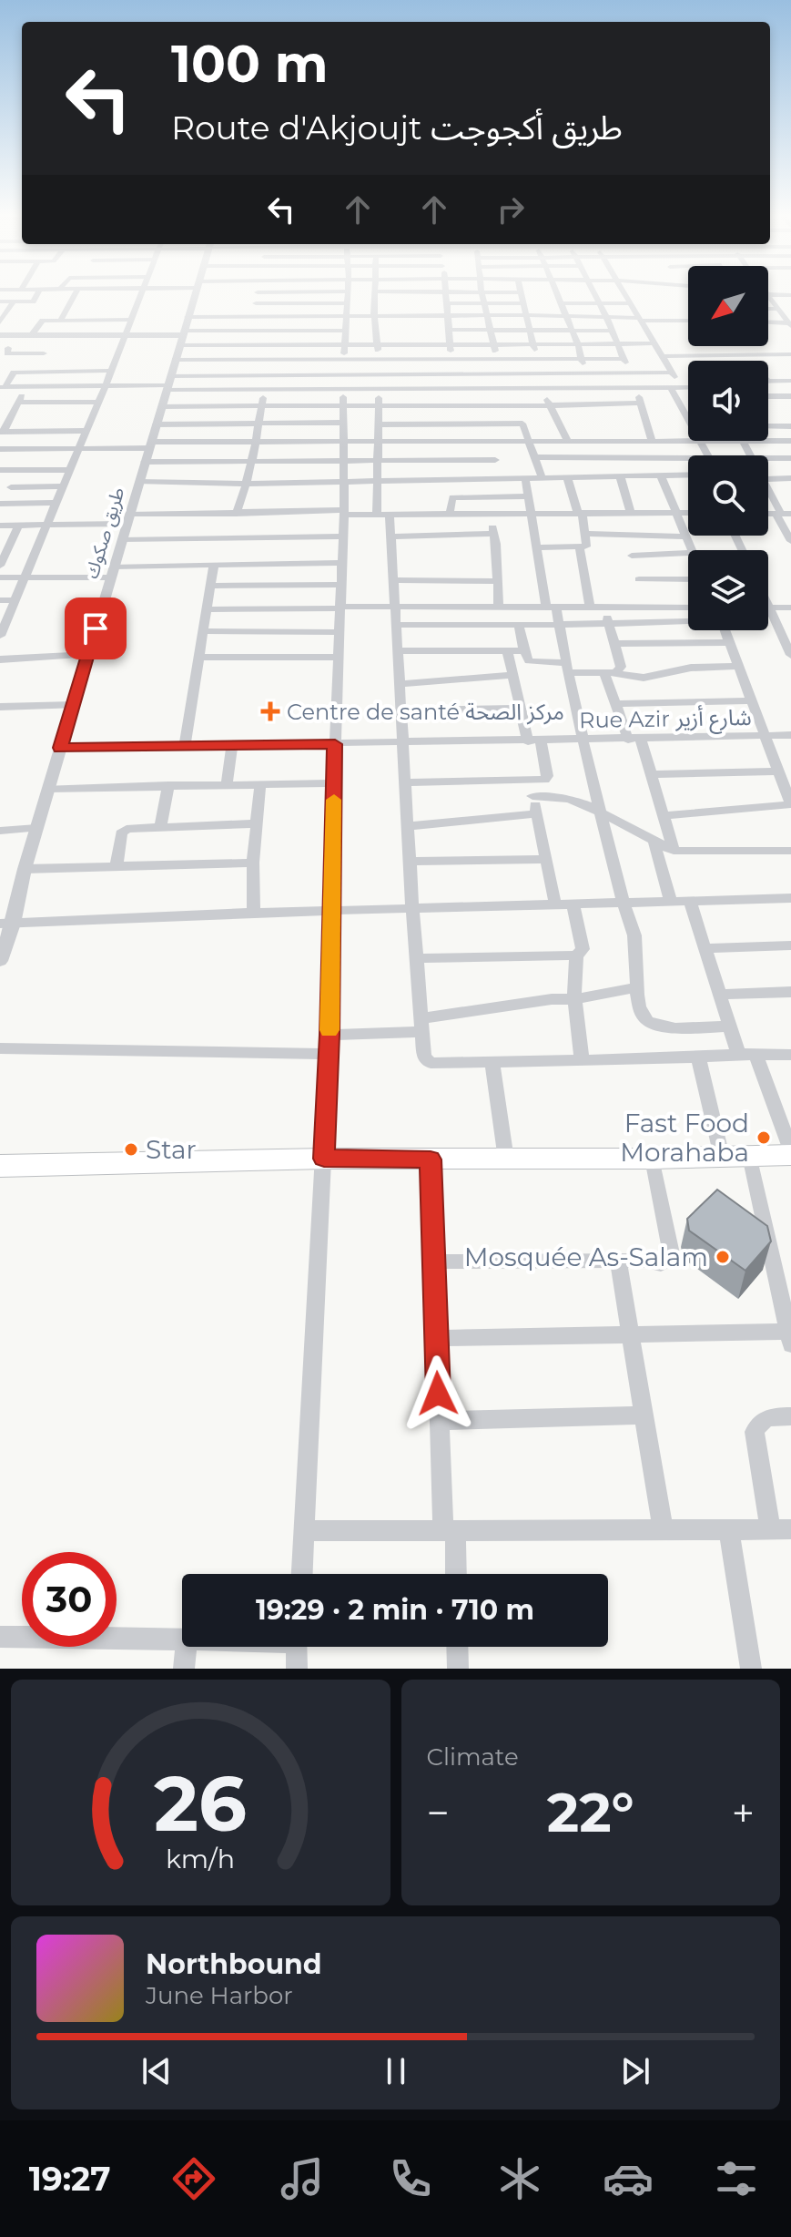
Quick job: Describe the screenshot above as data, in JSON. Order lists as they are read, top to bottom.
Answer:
{
  "streets": {
    "street": ["طريق صكوك", "Rue Azir شارع أزير"]
  },
  "crossings": [
    ["طريق صكوك", "Rue Azir شارع أزير"]
  ],
  "places": {
    "health": ["Centre de santé مركز الصحة"],
    "other": ["Fast Food Morahaba", "Star", "Mosquée As-Salam"]
  },
  "north": "bottom left",
  "page": {
    "turn": ["100 m", "Route d'Akjoujt طريق أكجوجت"],
    "limit": "30",
    "trip": "19:29 · 2 min · 710 m",
    "tile": "Climate",
    "heat": ["−", "22°", "+"],
    "song": ["Northbound", "June Harbor"],
    "tabs": "19:27",
    "gauge": ["26", "km/h"]
  }
}
